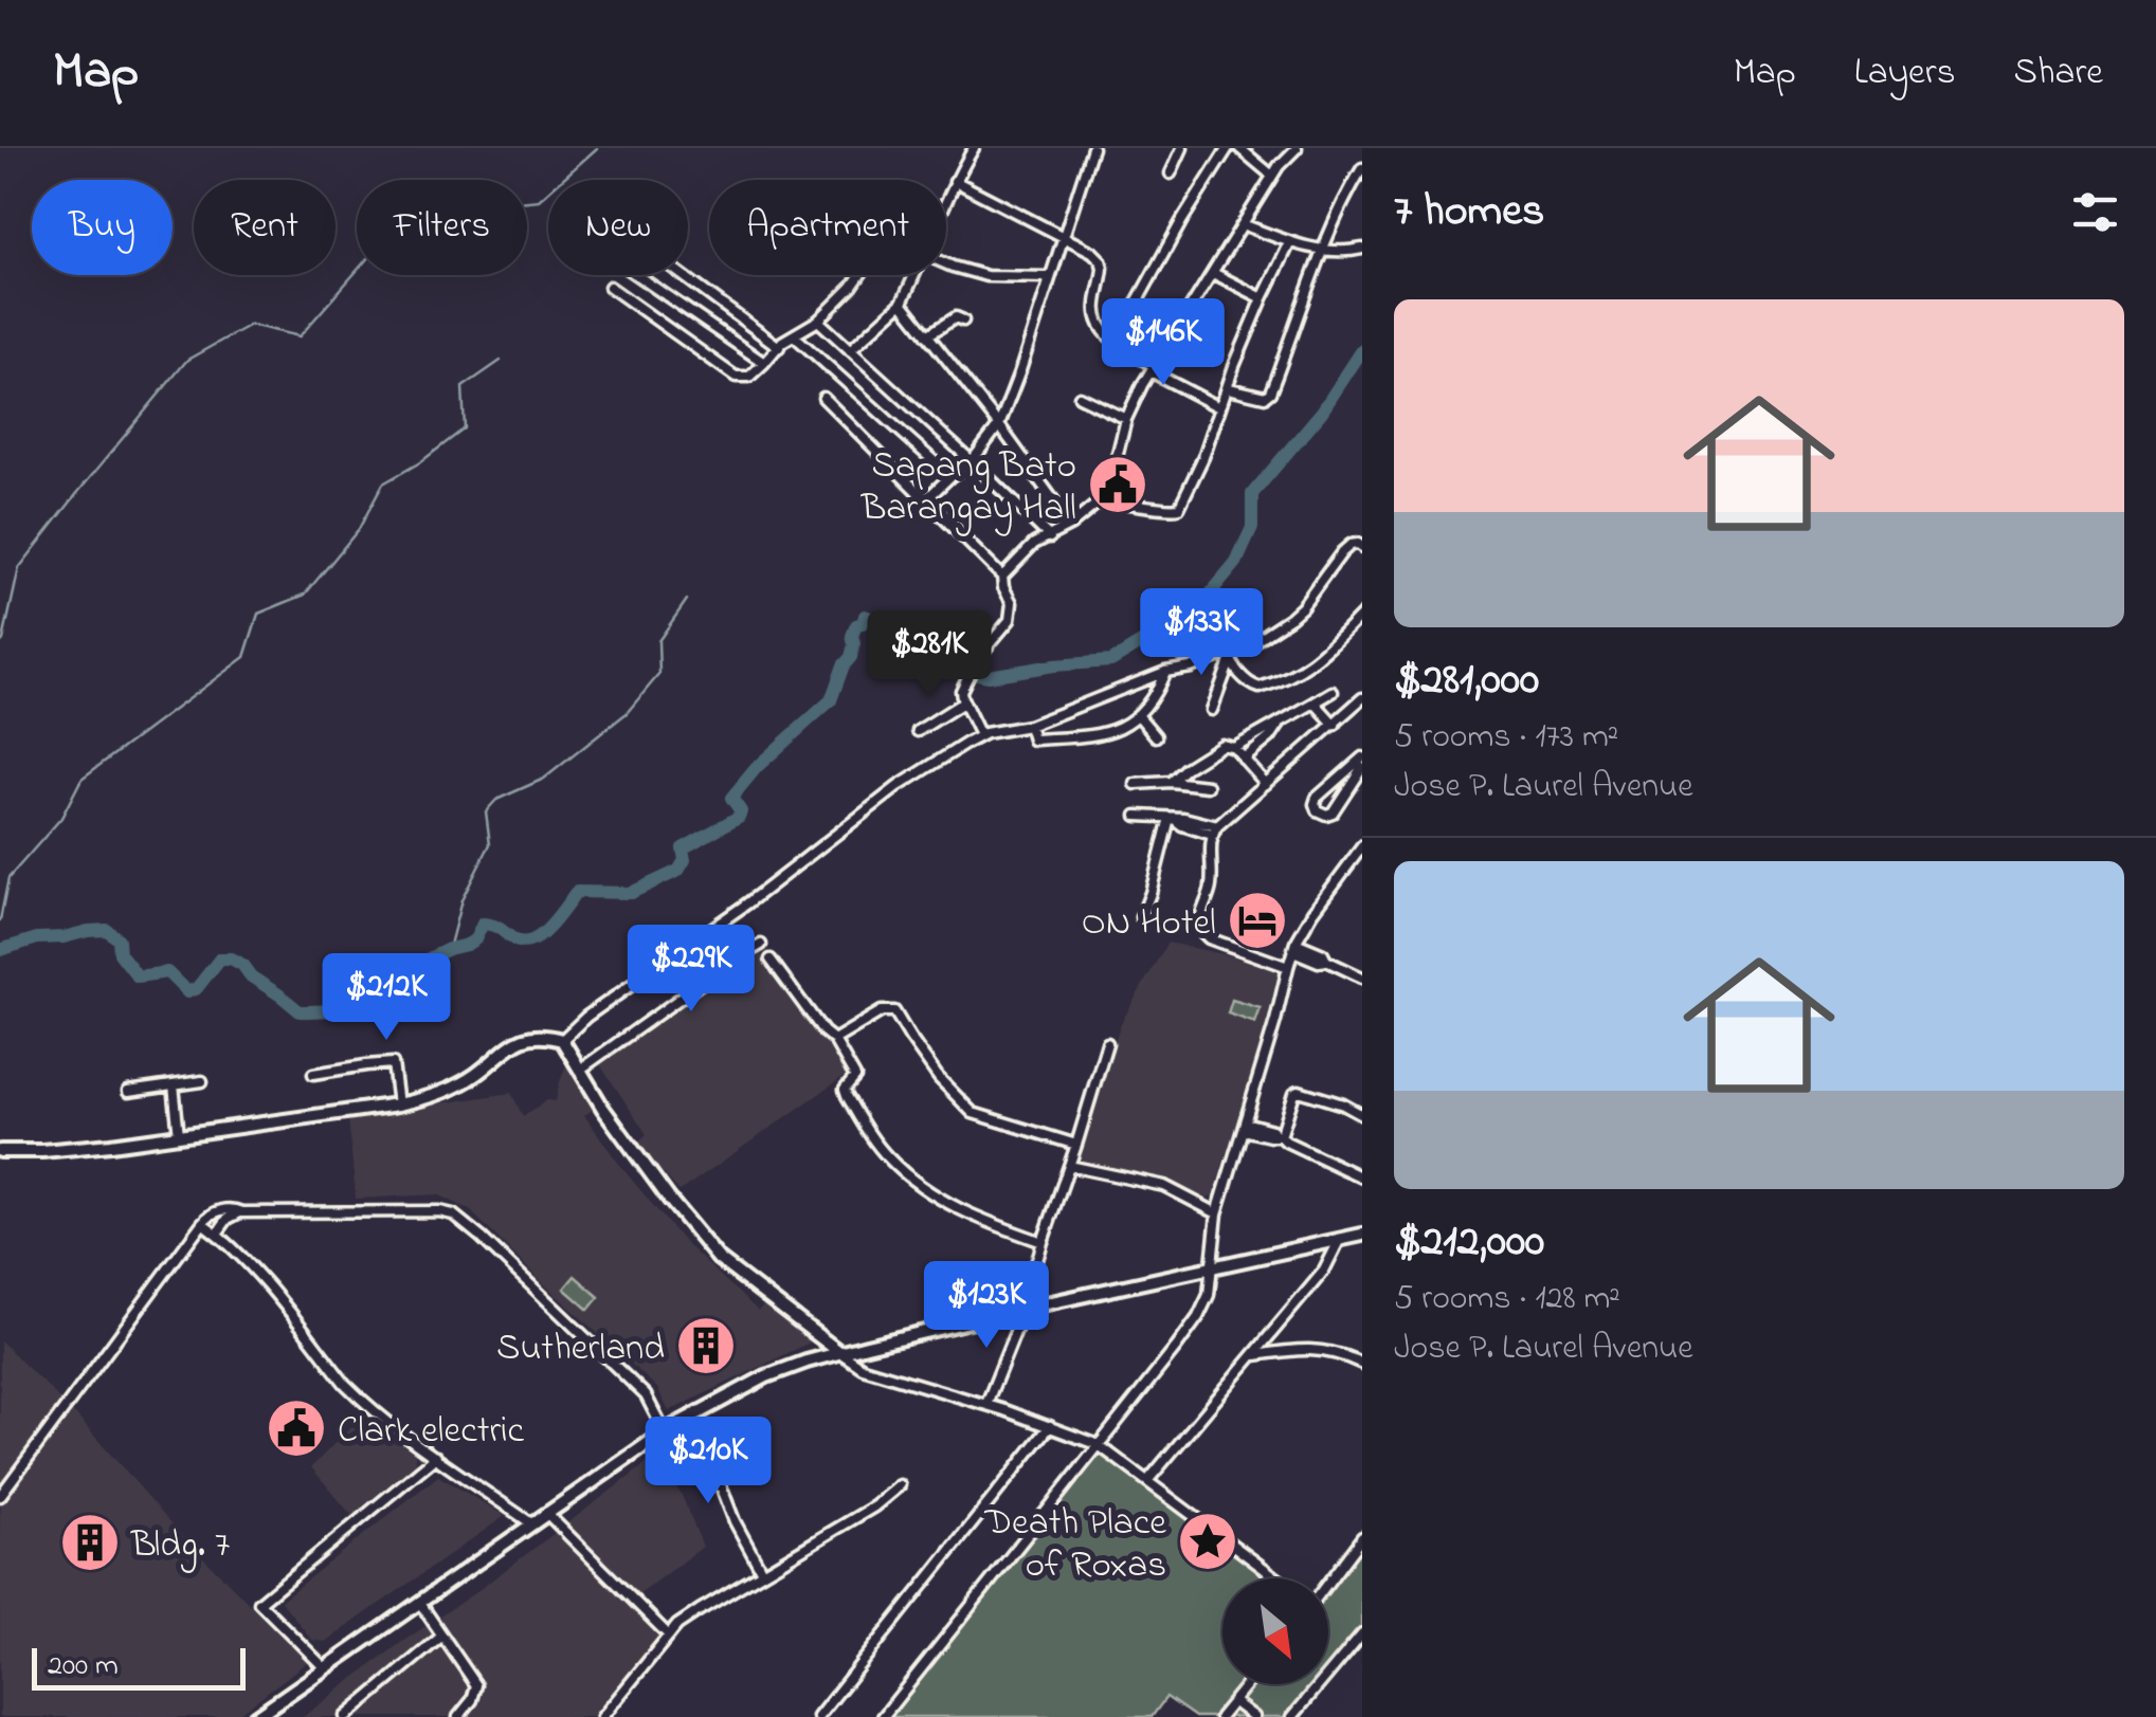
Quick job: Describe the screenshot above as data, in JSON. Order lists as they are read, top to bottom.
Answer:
{
  "places": {
    "public building": ["Sapang Bato Barangay Hall", "Clark electric"],
    "hotel": ["ON Hotel"],
    "building": ["Sutherland", "Bldg. 7"],
    "place": ["Death Place of Roxas"]
  },
  "scale_bar": "200 m",
  "north": "bottom right",
  "page": {
    "header": "Map",
    "nav": ["Map", "Layers", "Share"],
    "heading": "7 homes",
    "chip": [
      "Buy",
      "Rent",
      "Filters",
      "New",
      "Apartment"
    ],
    "list": [
      {
        "name": "$281,000",
        "note": "5 rooms · 173 m² · Jose P. Laurel Avenue"
      },
      {
        "name": "$212,000",
        "note": "5 rooms · 128 m² · Jose P. Laurel Avenue"
      }
    ],
    "price": [
      "$146K",
      "$133K",
      "$281K",
      "$229K",
      "$212K",
      "$123K",
      "$210K"
    ],
    "scale": "200 m"
  }
}
